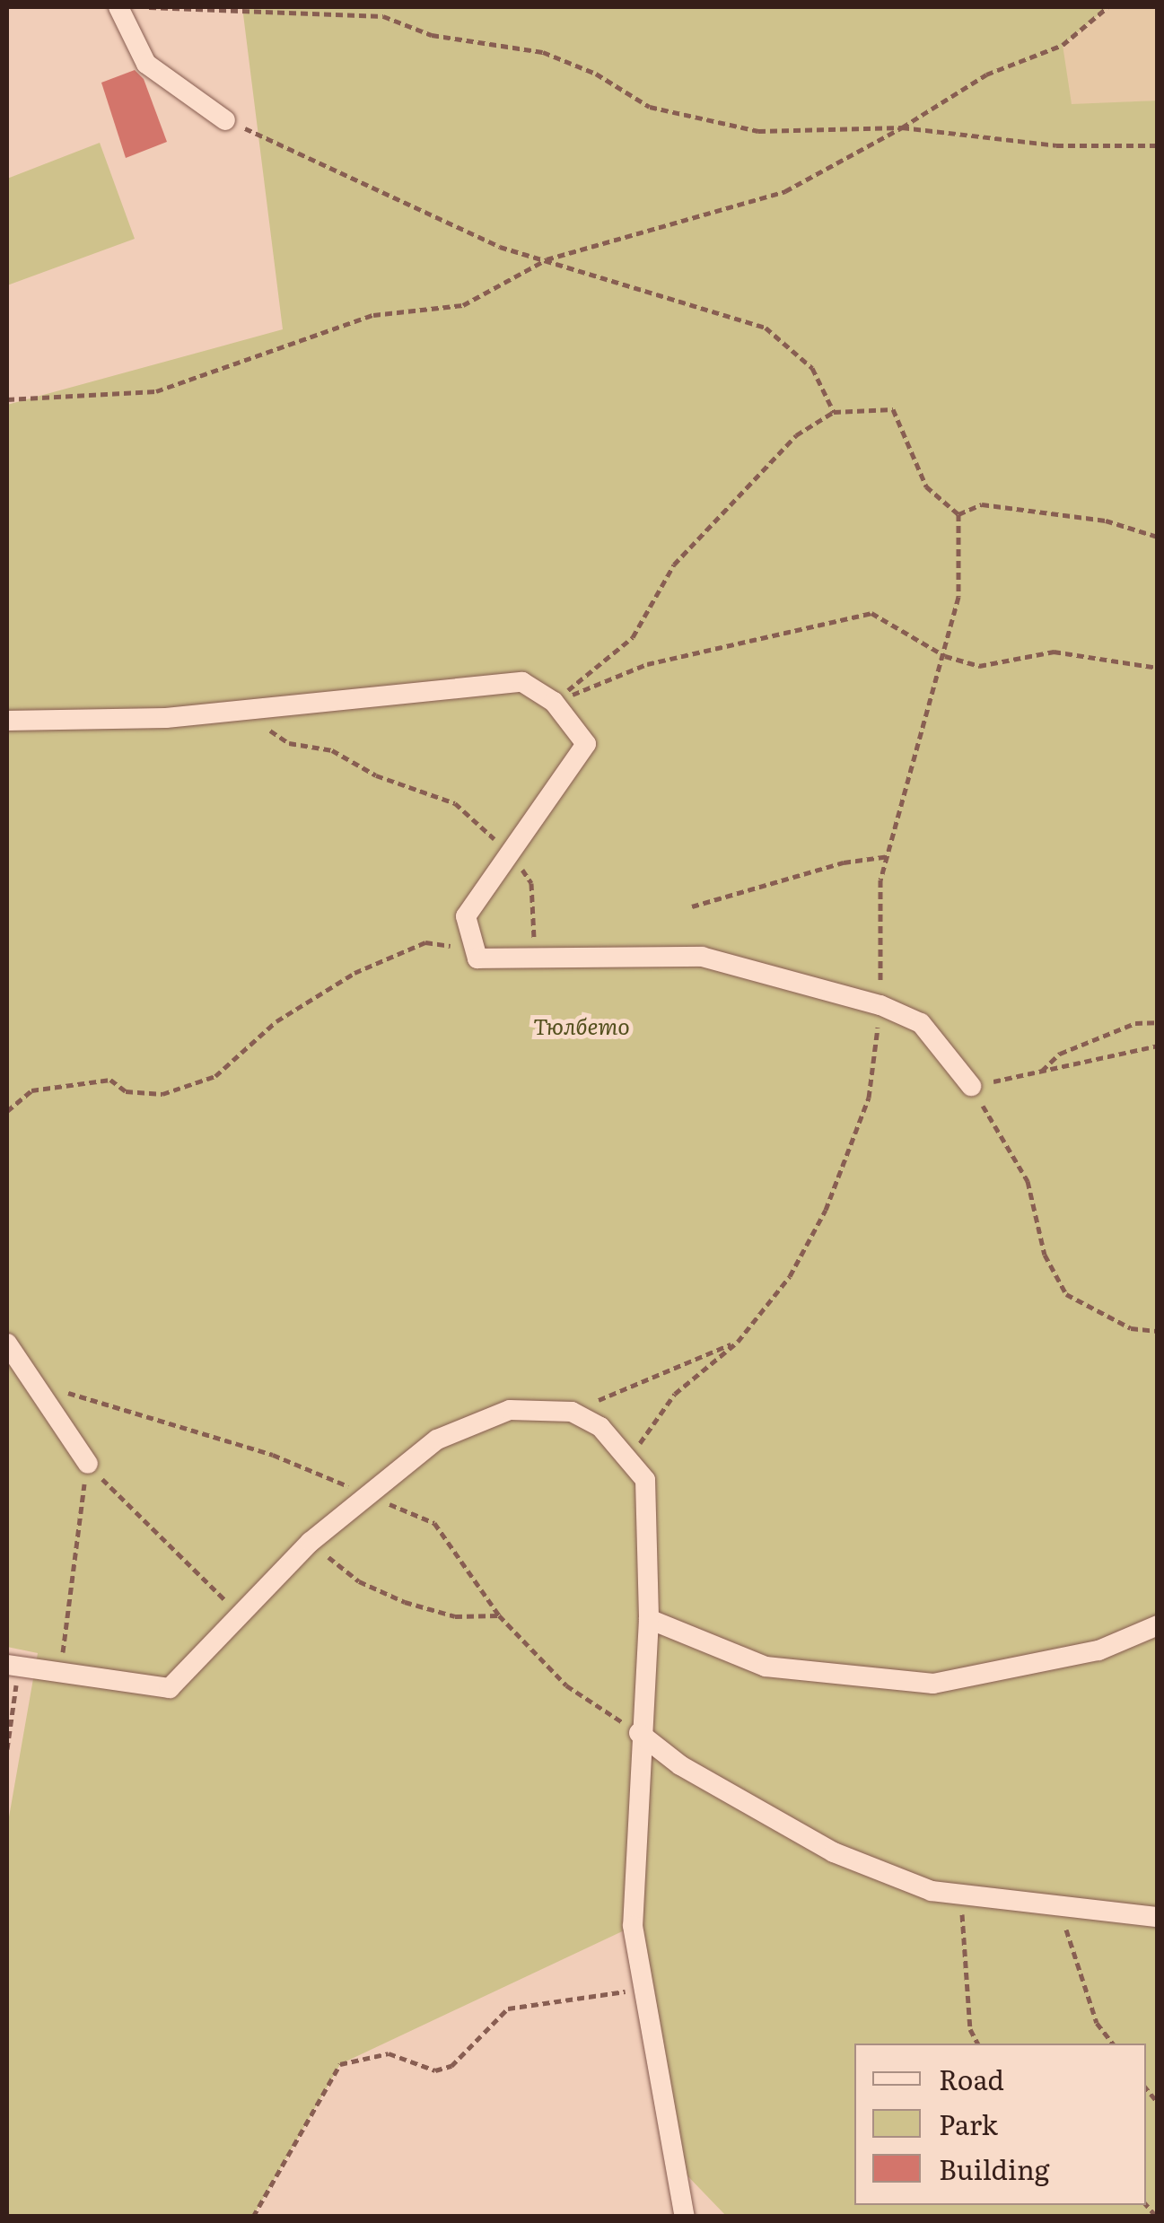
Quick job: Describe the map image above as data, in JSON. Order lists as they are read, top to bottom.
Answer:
{
  "parks": ["Тюлбето"],
  "legend": ["Road", "Park", "Building"]
}
